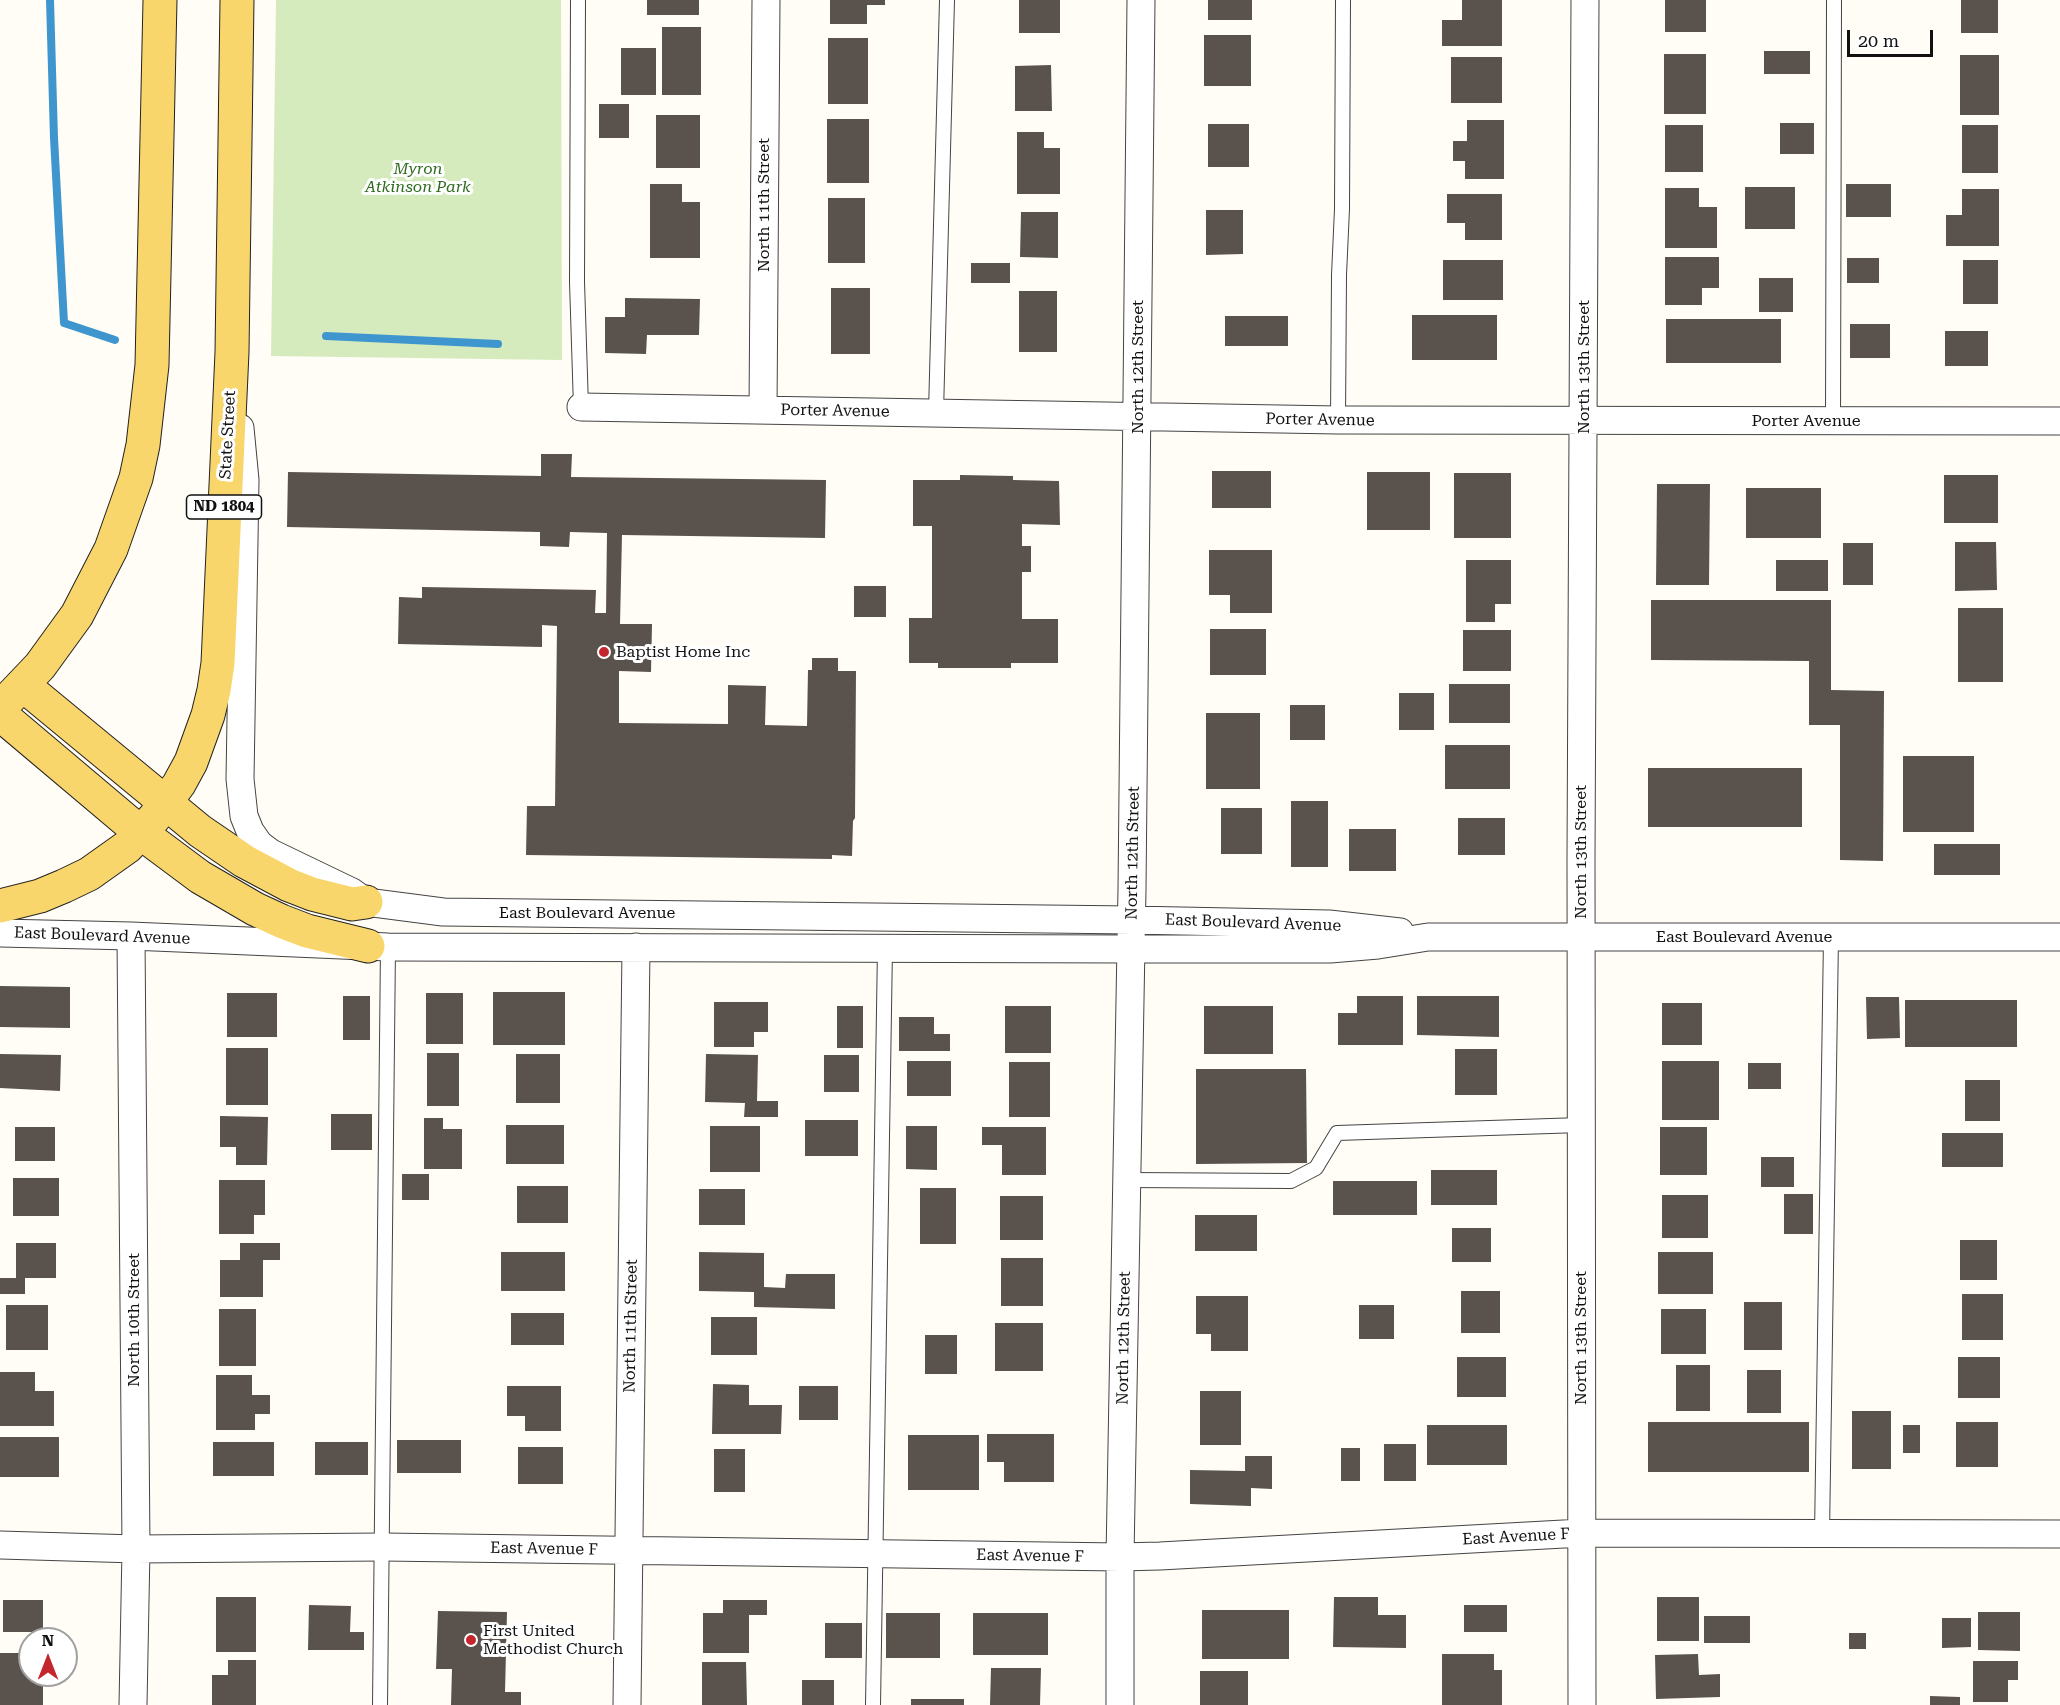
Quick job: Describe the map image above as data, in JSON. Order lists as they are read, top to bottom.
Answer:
{
  "streets": {
    "main road": ["State Street", "ND 1804"],
    "street": [
      "North 11th Street",
      "North 12th Street",
      "North 13th Street",
      "Porter Avenue",
      "East Boulevard Avenue",
      "North 10th Street",
      "East Avenue F"
    ]
  },
  "crossings": [
    ["North 11th Street", "Porter Avenue"],
    ["North 11th Street", "East Boulevard Avenue"],
    ["North 11th Street", "East Avenue F"],
    ["North 12th Street", "Porter Avenue"],
    ["North 12th Street", "East Boulevard Avenue"],
    ["North 12th Street", "East Avenue F"],
    ["North 13th Street", "Porter Avenue"],
    ["North 13th Street", "East Boulevard Avenue"],
    ["North 13th Street", "East Avenue F"],
    ["State Street", "East Boulevard Avenue"],
    ["East Boulevard Avenue", "North 10th Street"],
    ["North 10th Street", "East Avenue F"]
  ],
  "parks": ["Myron Atkinson Park"],
  "places": ["Baptist Home Inc", "First United Methodist Church"],
  "scale_bar": "20 m",
  "north": "top"
}
